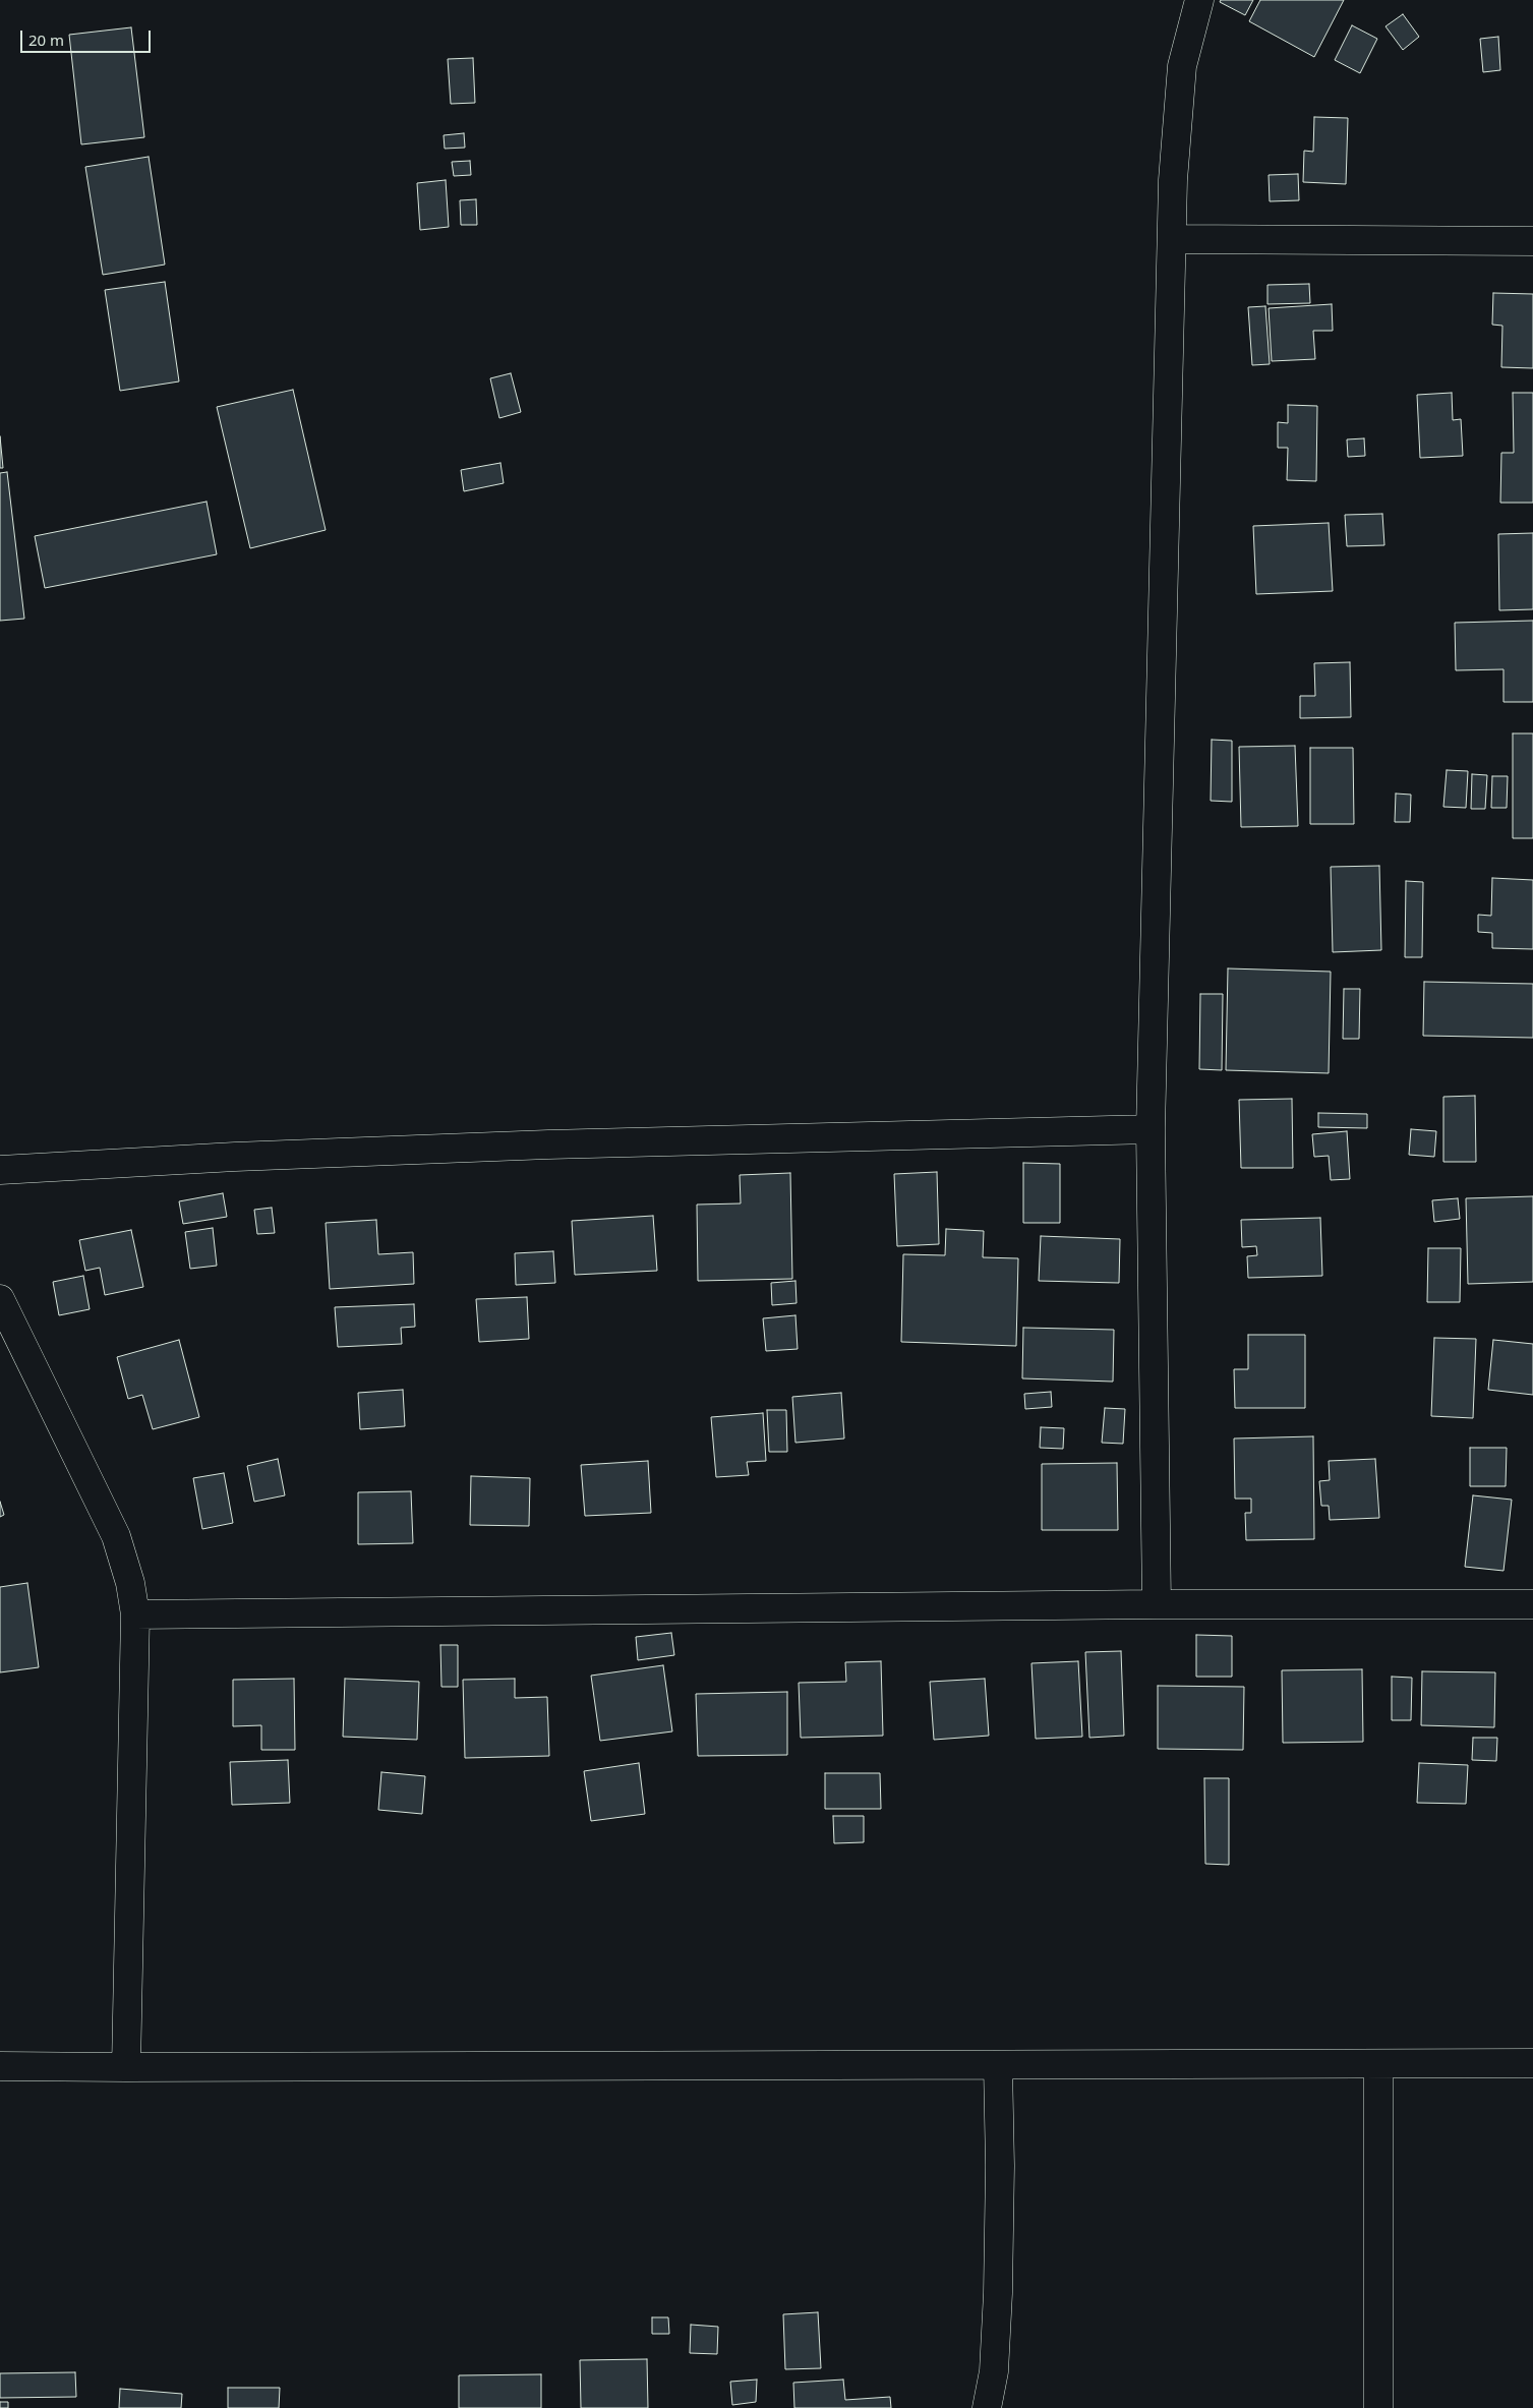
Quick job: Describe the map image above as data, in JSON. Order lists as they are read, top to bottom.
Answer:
{
  "scale_bar": "20 m"
}
